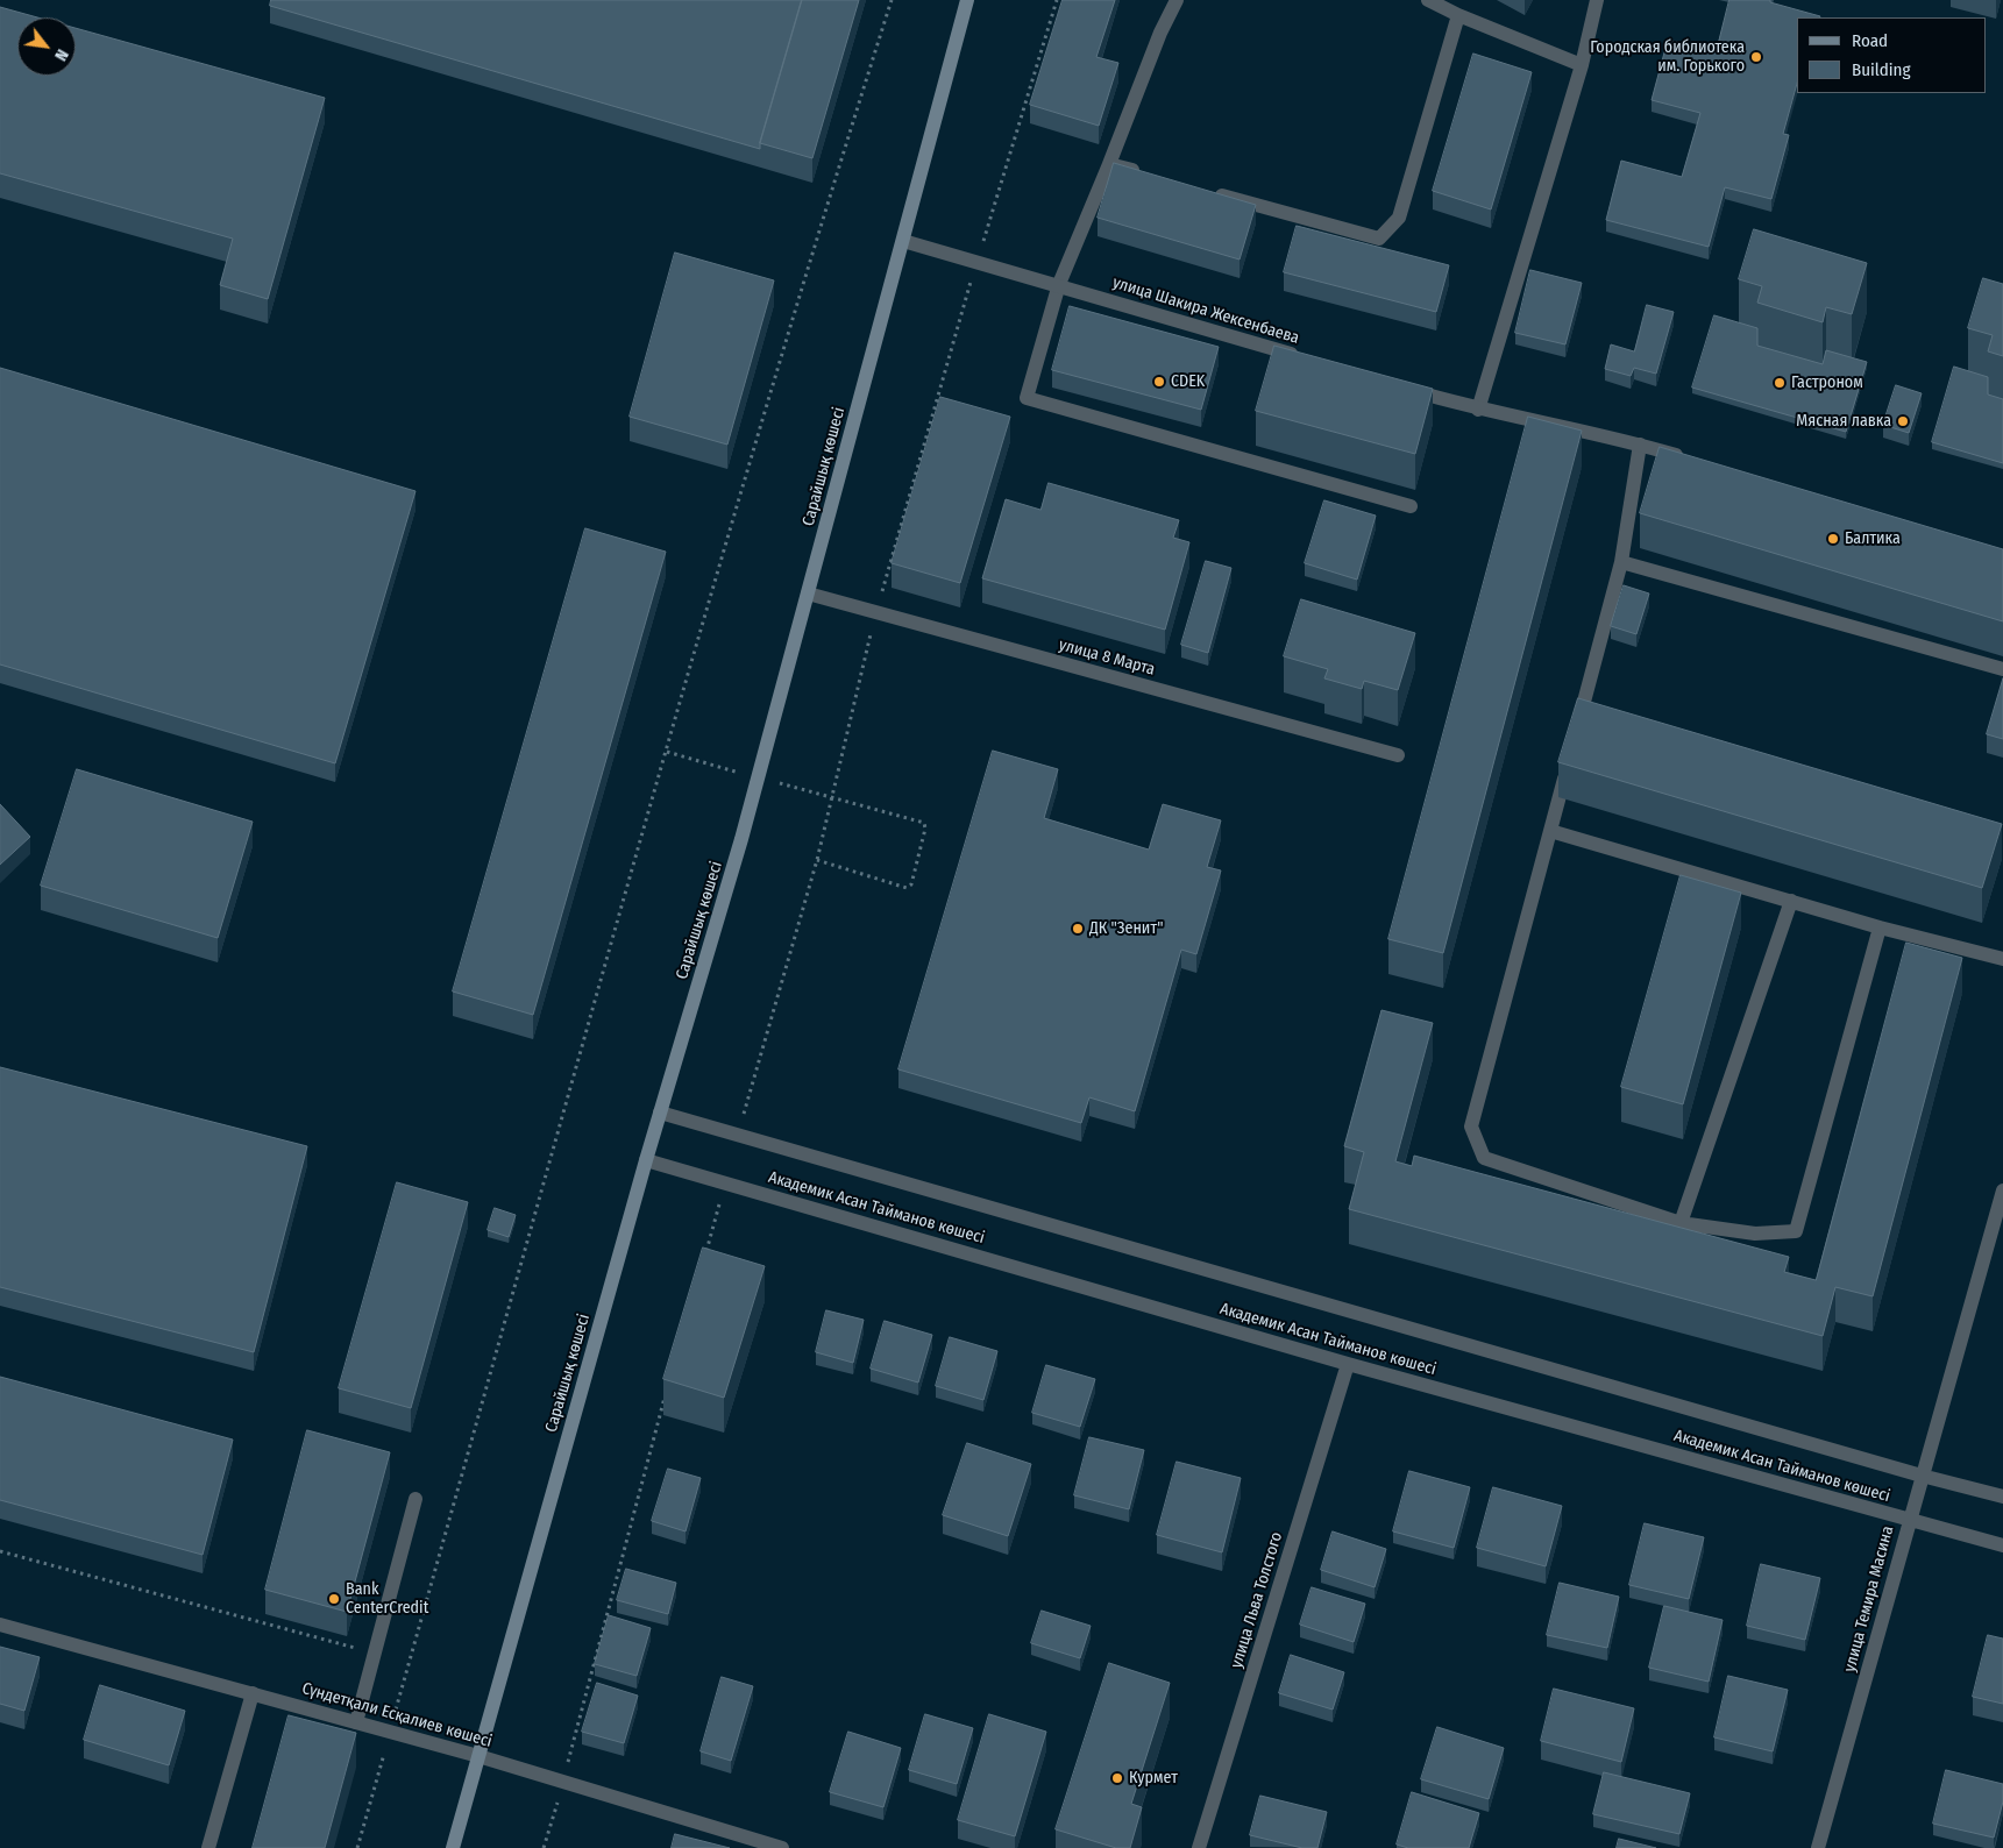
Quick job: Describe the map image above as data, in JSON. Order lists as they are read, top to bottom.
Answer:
{
  "streets": {
    "street": [
      "улица Шакира Жексенбаева",
      "Сарайшық көшесі",
      "улица 8 Марта",
      "Академик Асан Тайманов көшесі",
      "улица Темира Масина",
      "улица Льва Толстого",
      "Сүндетқали Есқалиев көшесі"
    ]
  },
  "crossings": [
    ["улица Шакира Жексенбаева", "Сарайшық көшесі"],
    ["Сарайшық көшесі", "улица 8 Марта"],
    ["Сарайшық көшесі", "Академик Асан Тайманов көшесі"],
    ["Сарайшық көшесі", "Сүндетқали Есқалиев көшесі"],
    ["Академик Асан Тайманов көшесі", "улица Темира Масина"],
    ["Академик Асан Тайманов көшесі", "улица Льва Толстого"]
  ],
  "places": [
    "Городская библиотека им. Горького",
    "CDEK",
    "Гастроном",
    "Мясная лавка",
    "Балтика",
    "ДК \"Зенит\"",
    "Bank CenterCredit",
    "Курмет"
  ],
  "legend": ["Road", "Building"],
  "north": "bottom right"
}
